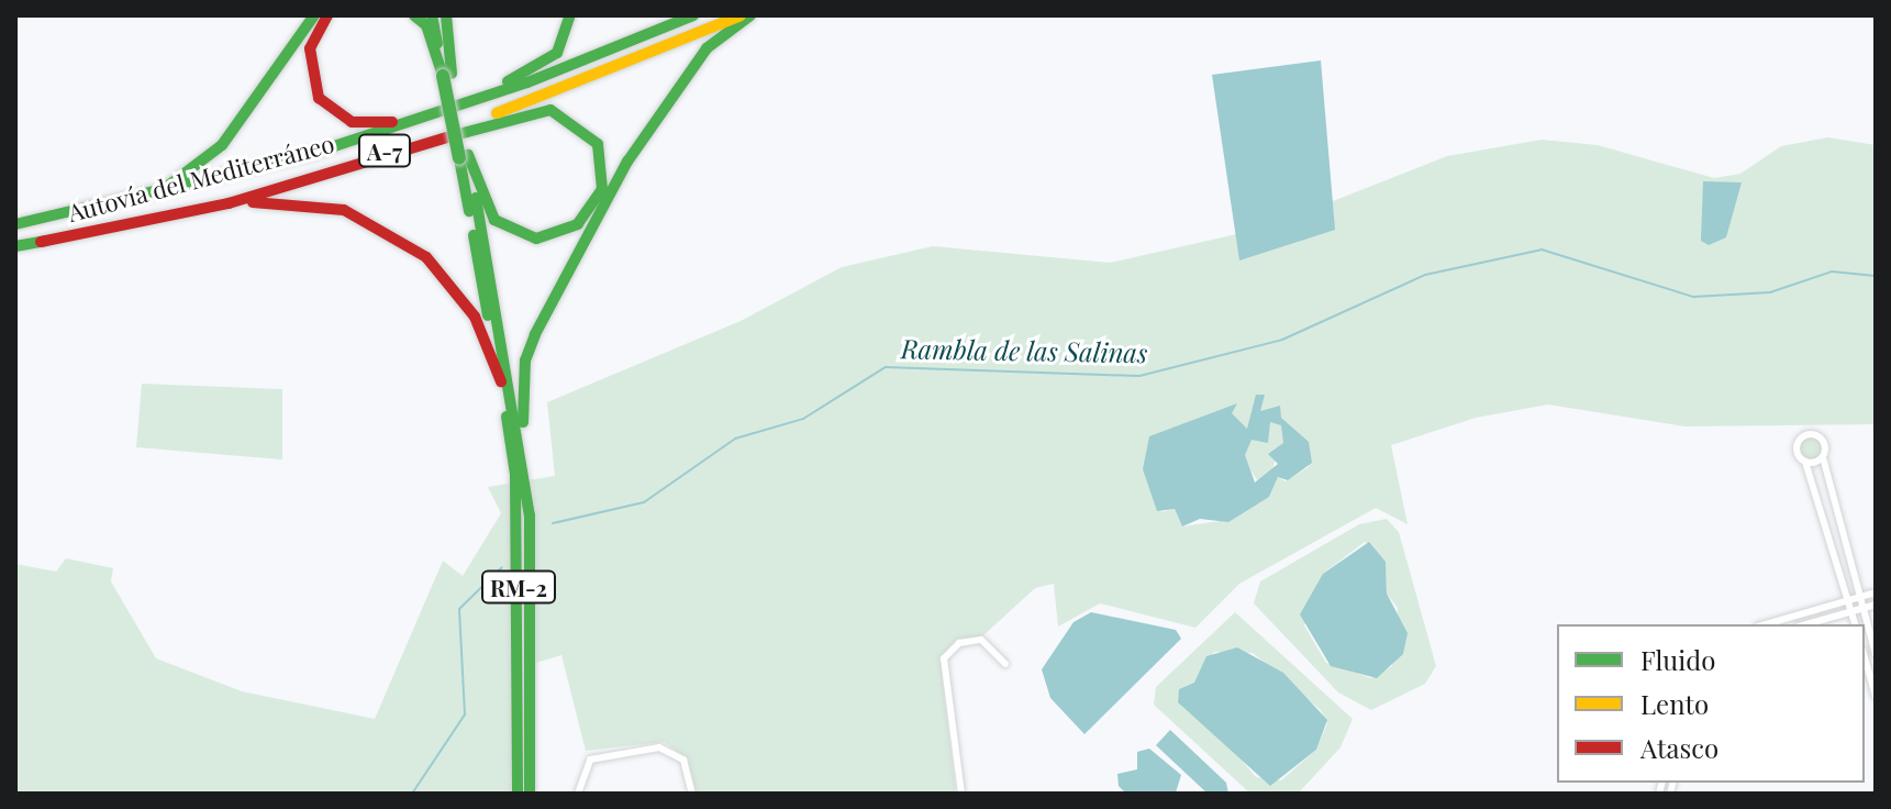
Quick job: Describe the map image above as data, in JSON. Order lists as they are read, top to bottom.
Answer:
{
  "streets": {
    "main road": ["A-7", "Autovía del Mediterráneo", "RM-2"]
  },
  "water": ["Rambla de las Salinas"],
  "legend": ["Fluido", "Lento", "Atasco"]
}
